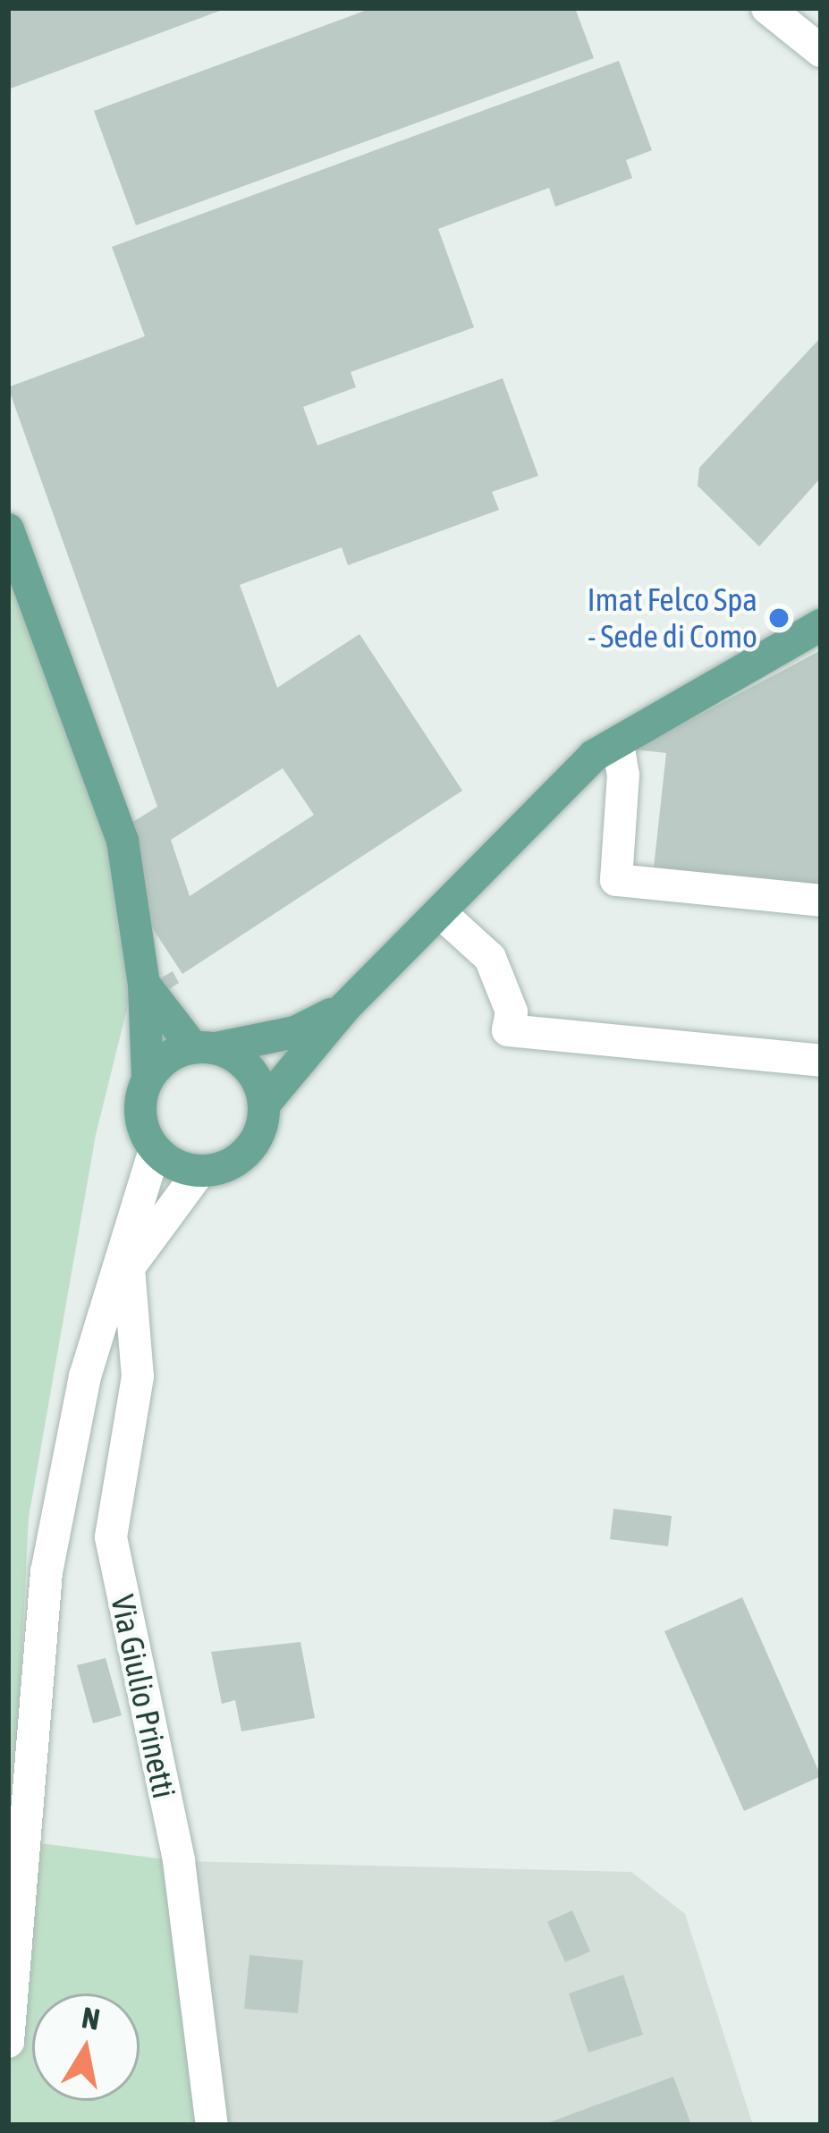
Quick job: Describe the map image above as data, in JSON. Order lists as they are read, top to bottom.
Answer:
{
  "streets": {
    "street": ["Via Giulio Prinetti"]
  },
  "places": ["Imat Felco Spa - Sede di Como"],
  "north": "top"
}
